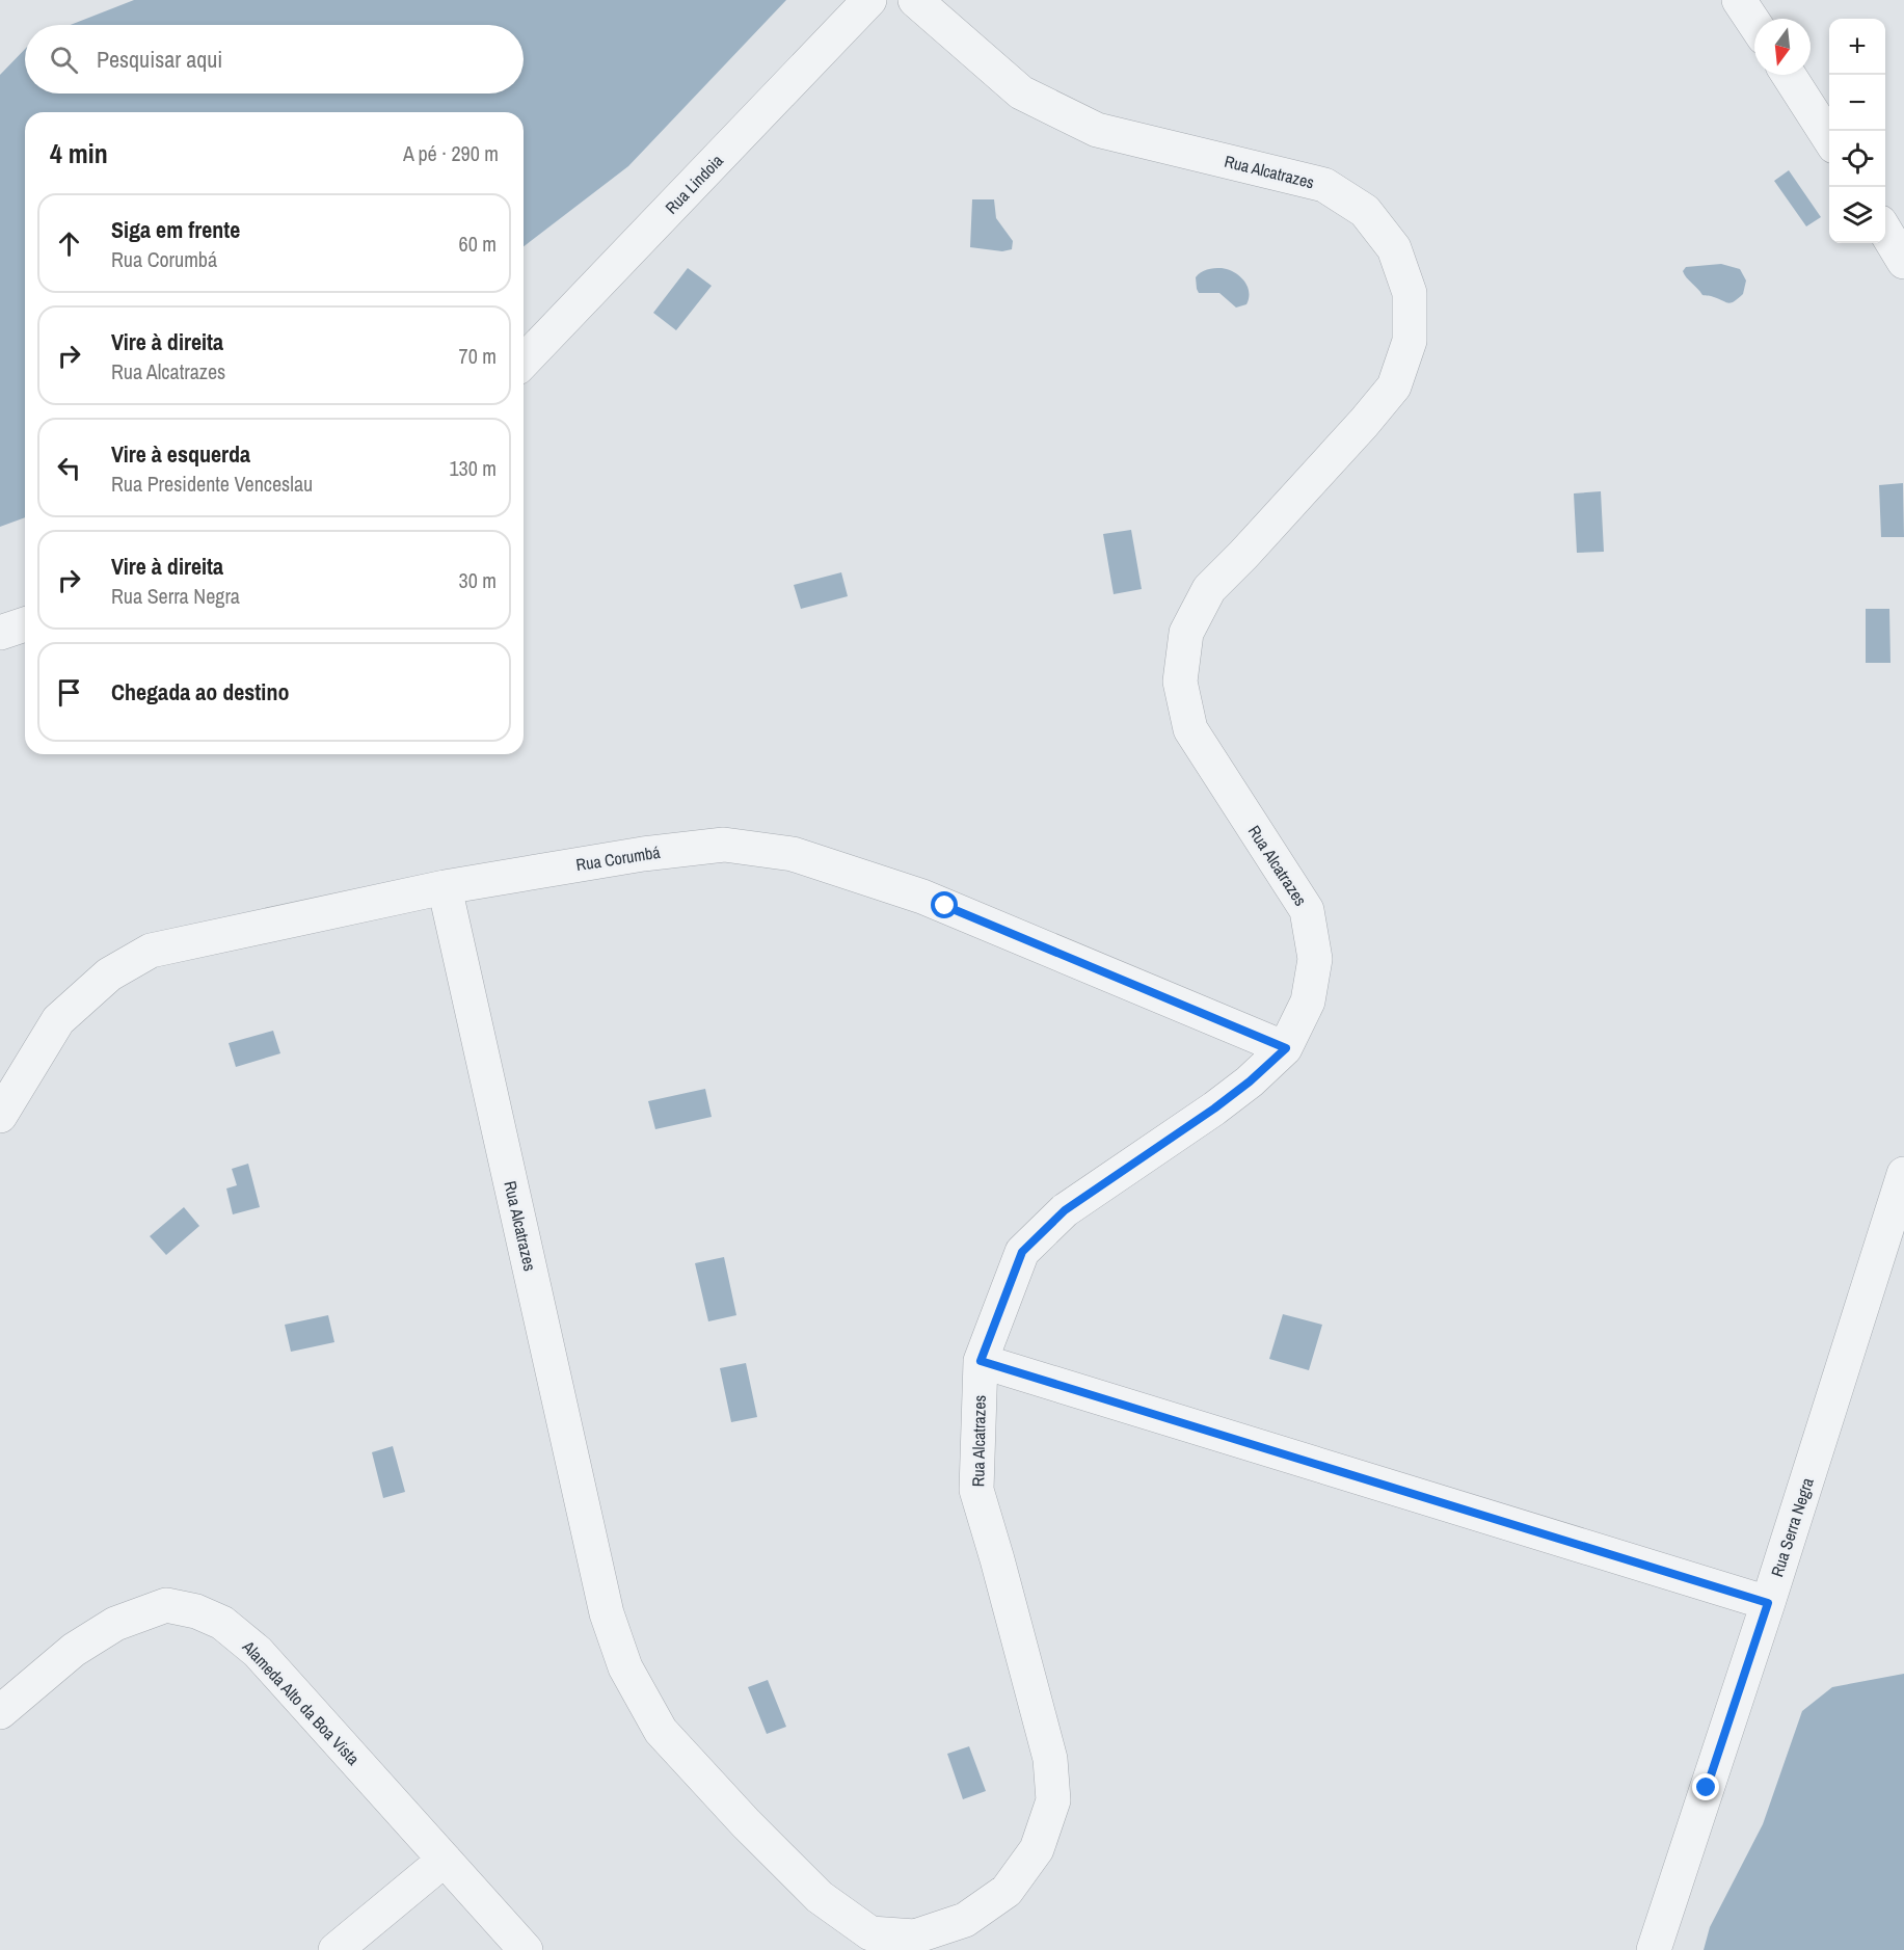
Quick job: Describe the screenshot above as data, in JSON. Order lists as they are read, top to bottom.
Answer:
{
  "streets": {
    "street": [
      "Rua Alcatrazes",
      "Rua Lindoia",
      "Rua Corumbá",
      "Rua Serra Negra",
      "Alameda Alto da Boa Vista"
    ]
  },
  "crossings": [
    ["Rua Alcatrazes", "Rua Corumbá"]
  ],
  "north": "bottom",
  "page": {
    "map_buttons": ["+", "−"],
    "search": "Pesquisar aqui",
    "heading": ["4 min", "A pé · 290 m"],
    "list": [
      ["Siga em frente", "Rua Corumbá", "60 m"],
      ["Vire à direita", "Rua Alcatrazes", "70 m"],
      ["Vire à esquerda", "Rua Presidente Venceslau", "130 m"],
      ["Vire à direita", "Rua Serra Negra", "30 m"],
      "Chegada ao destino"
    ]
  }
}
